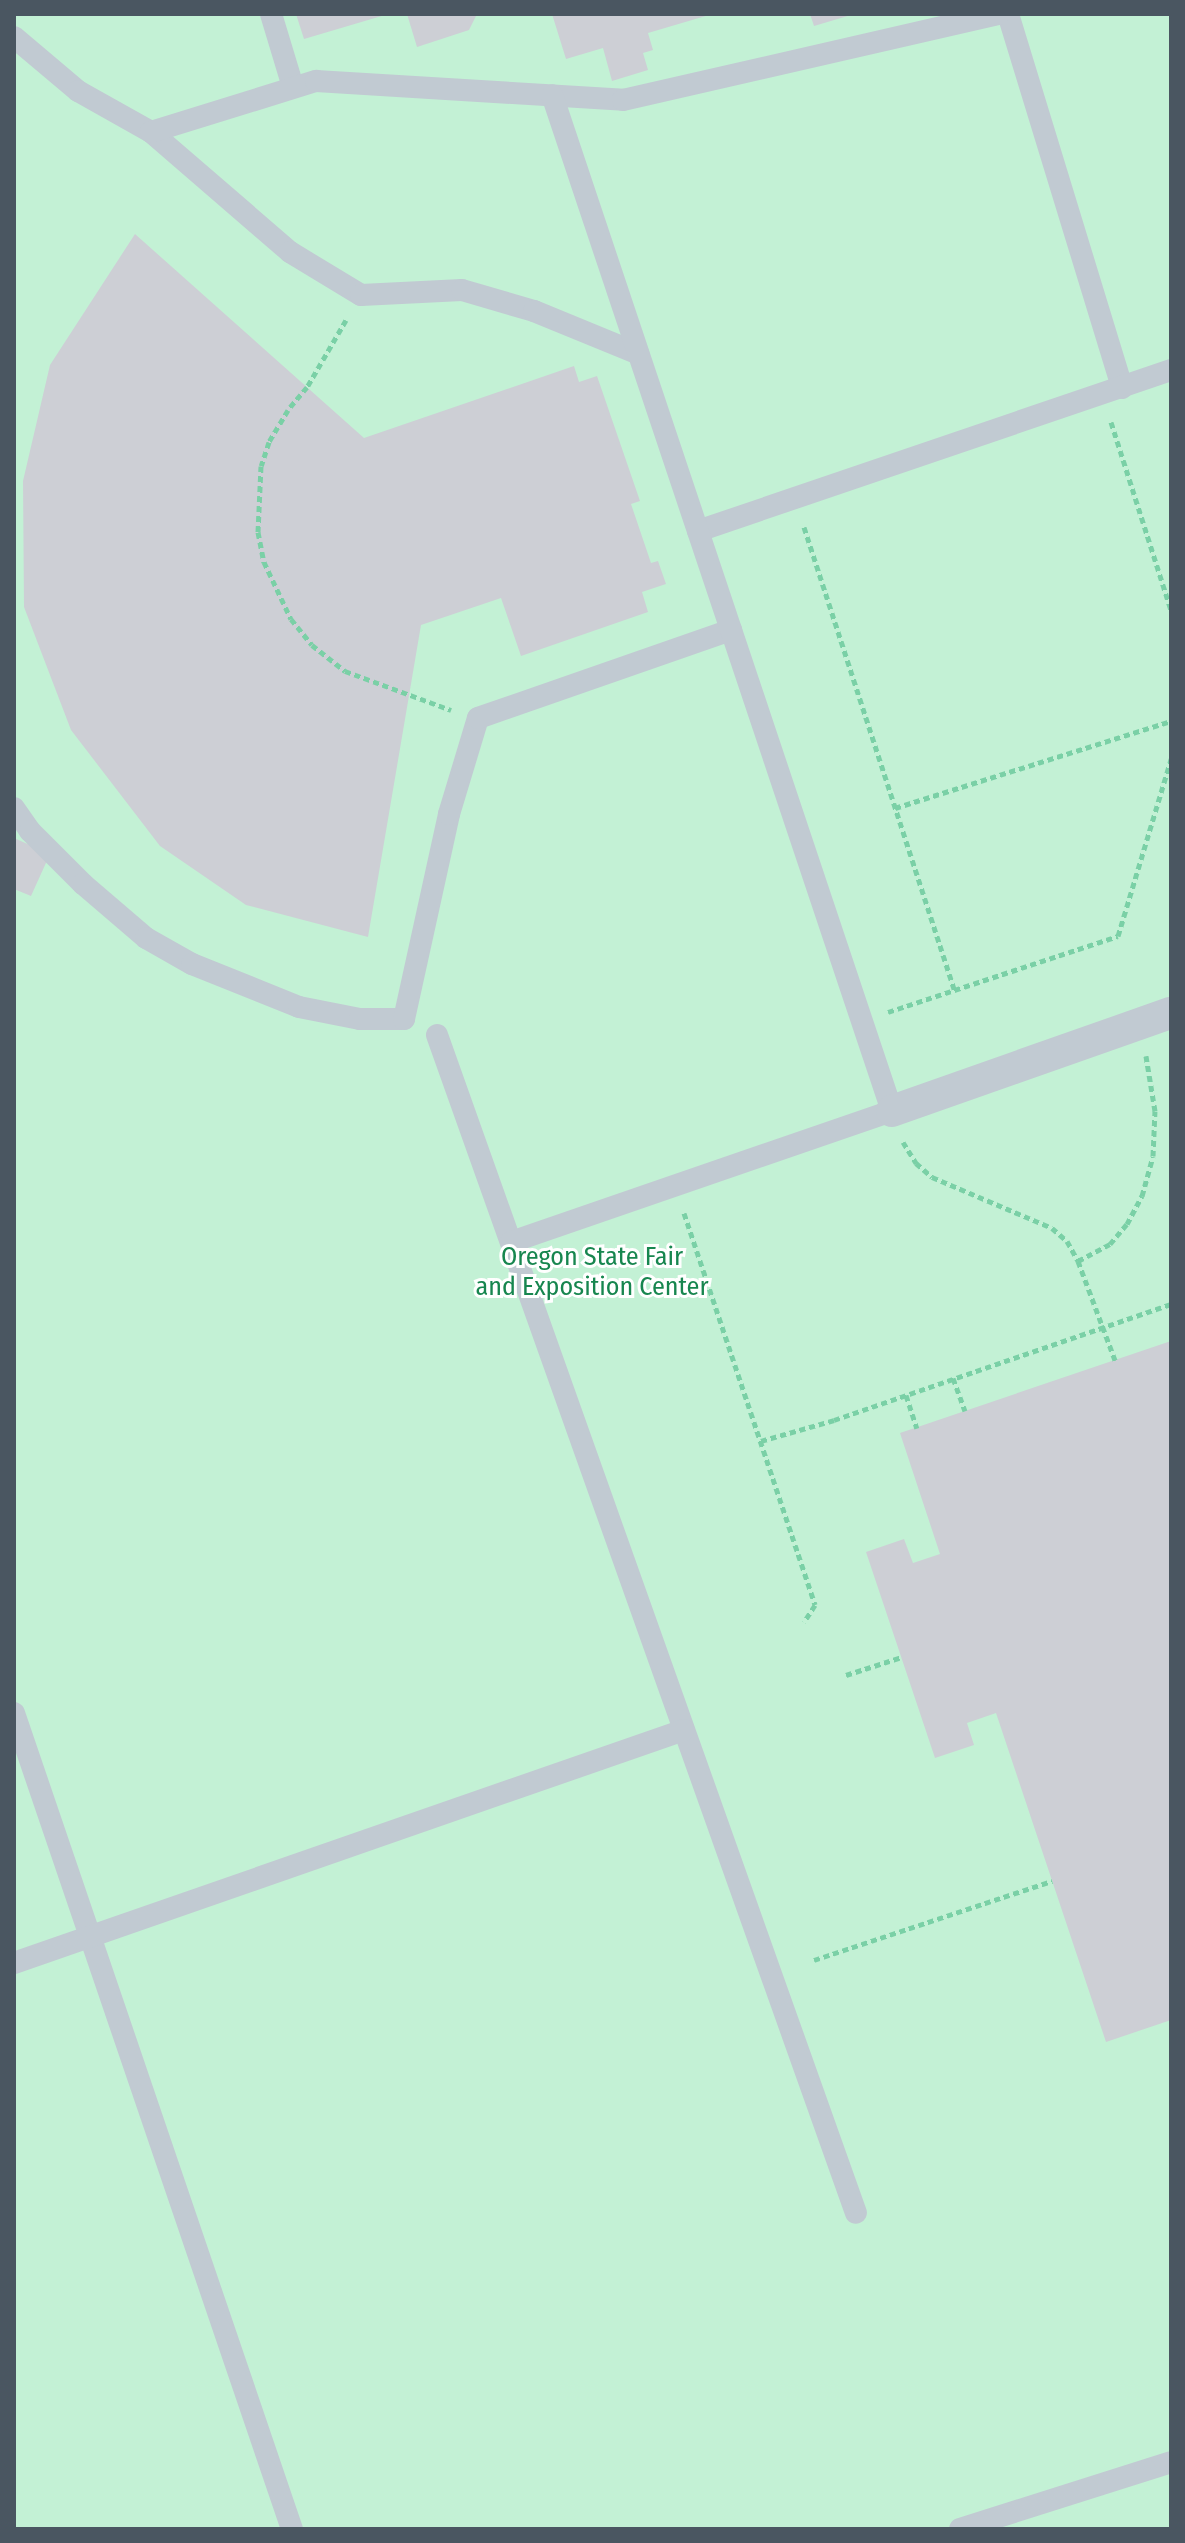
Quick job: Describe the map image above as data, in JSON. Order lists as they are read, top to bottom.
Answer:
{
  "parks": ["Oregon State Fair and Exposition Center"]
}
